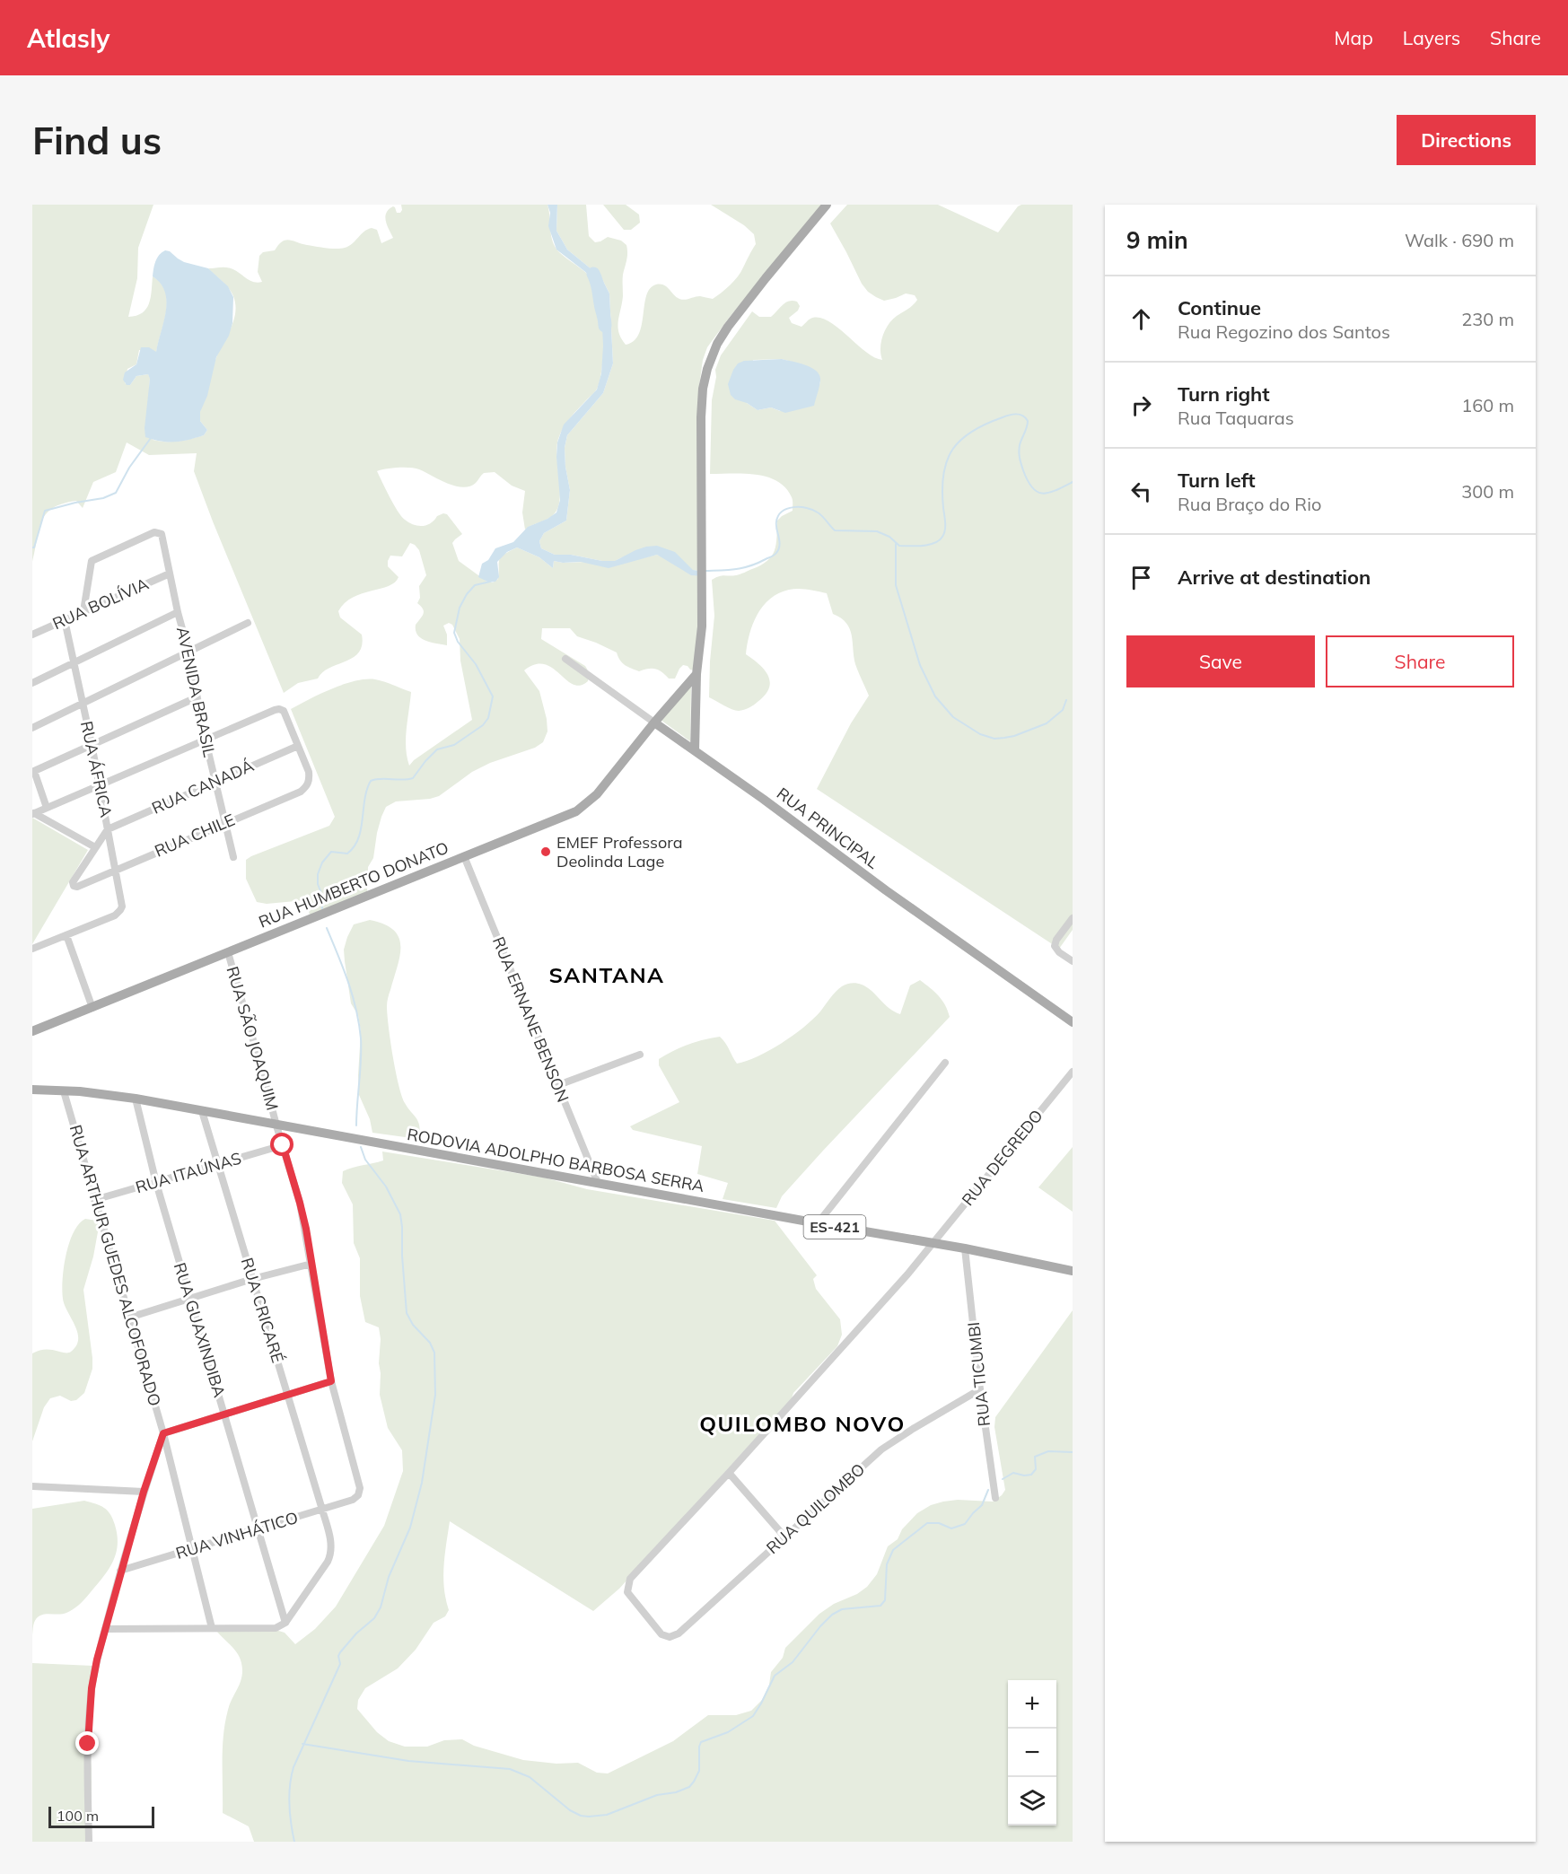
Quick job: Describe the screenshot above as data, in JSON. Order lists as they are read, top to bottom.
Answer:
{
  "streets": {
    "main road": [
      "RUA PRINCIPAL",
      "RUA HUMBERTO DONATO",
      "RODOVIA ADOLPHO BARBOSA SERRA",
      "ES-421"
    ],
    "street": [
      "RUA BOLÍVIA",
      "AVENIDA BRASIL",
      "RUA ÁFRICA",
      "RUA CANADÁ",
      "RUA CHILE",
      "RUA ERNANE BENSON",
      "RUA SÃO JOAQUIM",
      "RUA DEGREDO",
      "RUA ITAÚNAS",
      "RUA ARTHUR GUEDES ALCOFORADO",
      "RUA CRICARÉ",
      "RUA GUAXINDIBA",
      "RUA TICUMBI",
      "RUA QUILOMBO",
      "RUA VINHÁTICO"
    ]
  },
  "crossings": [
    ["RUA BOLÍVIA", "AVENIDA BRASIL"],
    ["RUA BOLÍVIA", "RUA ÁFRICA"],
    ["AVENIDA BRASIL", "RUA CANADÁ"],
    ["AVENIDA BRASIL", "RUA CHILE"],
    ["RUA ÁFRICA", "RUA CANADÁ"],
    ["RUA ÁFRICA", "RUA CHILE"],
    ["RUA CANADÁ", "RUA CHILE"],
    ["RUA PRINCIPAL", "RUA HUMBERTO DONATO"],
    ["RUA HUMBERTO DONATO", "RUA ERNANE BENSON"],
    ["RUA HUMBERTO DONATO", "RUA SÃO JOAQUIM"],
    ["RUA ERNANE BENSON", "RODOVIA ADOLPHO BARBOSA SERRA"],
    ["RUA SÃO JOAQUIM", "RODOVIA ADOLPHO BARBOSA SERRA"],
    ["RUA SÃO JOAQUIM", "RUA ITAÚNAS"],
    ["RUA SÃO JOAQUIM", "RUA VINHÁTICO"],
    ["RUA DEGREDO", "RODOVIA ADOLPHO BARBOSA SERRA"],
    ["RUA DEGREDO", "RUA QUILOMBO"],
    ["RODOVIA ADOLPHO BARBOSA SERRA", "RUA ARTHUR GUEDES ALCOFORADO"],
    ["RODOVIA ADOLPHO BARBOSA SERRA", "RUA CRICARÉ"],
    ["RODOVIA ADOLPHO BARBOSA SERRA", "RUA GUAXINDIBA"],
    ["RODOVIA ADOLPHO BARBOSA SERRA", "RUA TICUMBI"],
    ["RUA ITAÚNAS", "RUA ARTHUR GUEDES ALCOFORADO"],
    ["RUA ITAÚNAS", "RUA CRICARÉ"],
    ["RUA ITAÚNAS", "RUA GUAXINDIBA"],
    ["RUA ARTHUR GUEDES ALCOFORADO", "RUA VINHÁTICO"],
    ["RUA CRICARÉ", "RUA GUAXINDIBA"],
    ["RUA CRICARÉ", "RUA VINHÁTICO"],
    ["RUA GUAXINDIBA", "RUA VINHÁTICO"],
    ["RUA TICUMBI", "RUA QUILOMBO"]
  ],
  "districts": ["SANTANA", "QUILOMBO NOVO"],
  "places": ["EMEF Professora Deolinda Lage"],
  "scale_bar": "100 m",
  "page": {
    "header": "Atlasly",
    "nav": ["Map", "Layers", "Share"],
    "buttons": [
      "Directions",
      ["Save", "Share"]
    ],
    "title": "Find us",
    "heading": ["9 min", "Walk · 690 m"],
    "list": [
      ["Continue", "Rua Regozino dos Santos", "230 m"],
      ["Turn right", "Rua Taquaras", "160 m"],
      ["Turn left", "Rua Braço do Rio", "300 m"],
      "Arrive at destination"
    ],
    "map_buttons": ["+", "−"],
    "scale": "100 m"
  }
}
